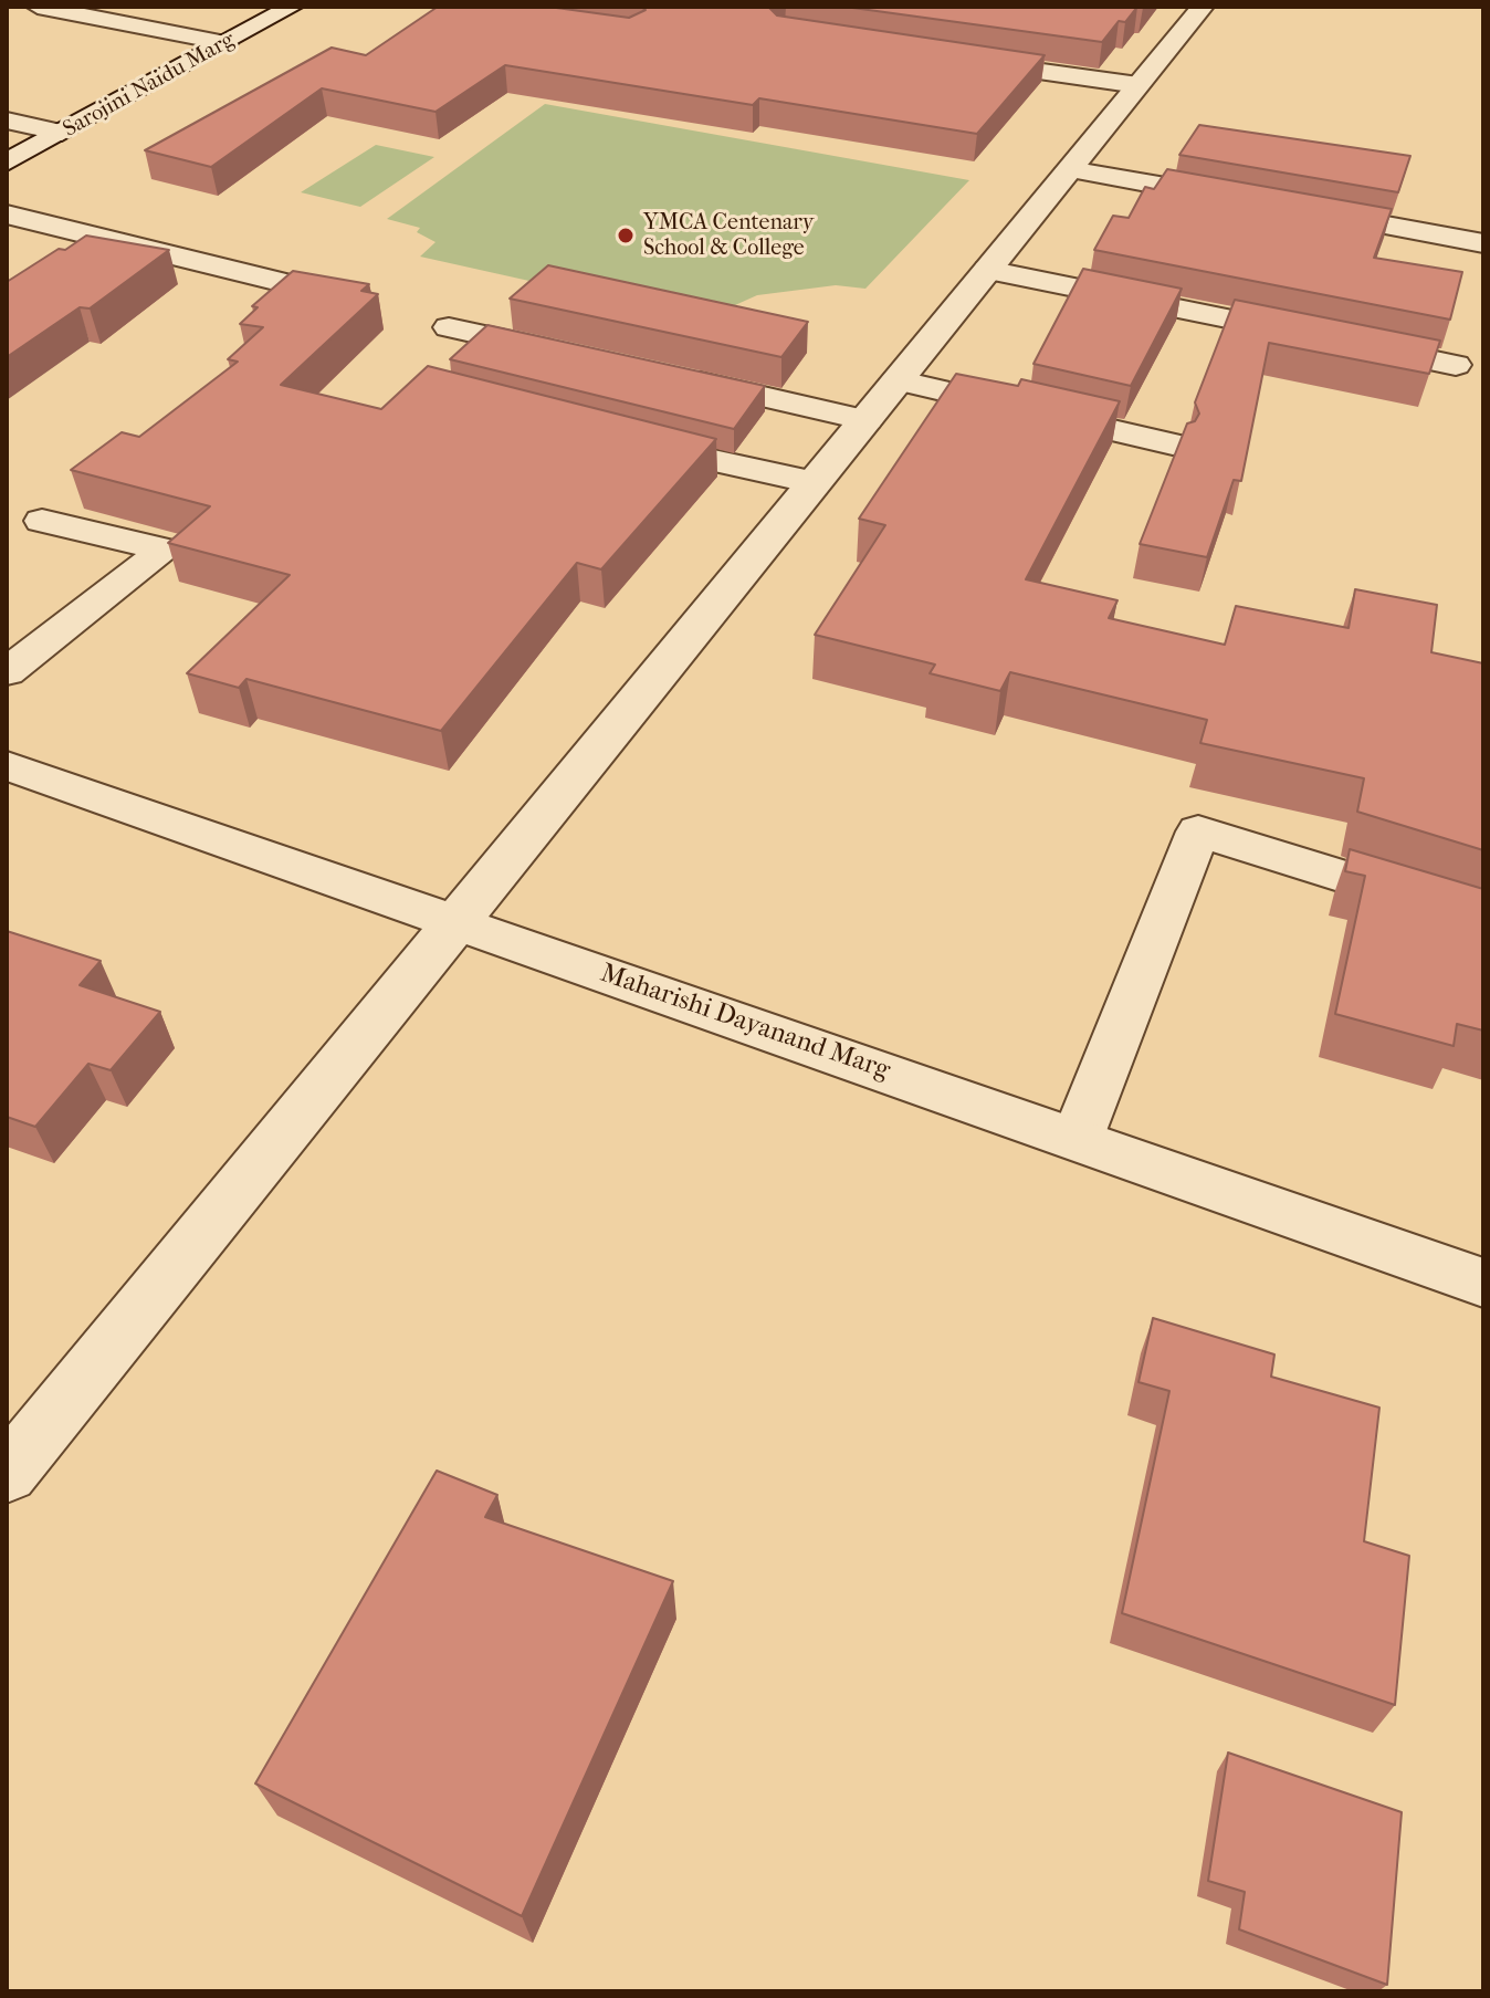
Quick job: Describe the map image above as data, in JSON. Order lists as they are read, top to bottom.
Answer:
{
  "streets": {
    "street": ["Sarojini Naidu Marg", "Maharishi Dayanand Marg"]
  },
  "places": ["YMCA Centenary School & College"]
}
